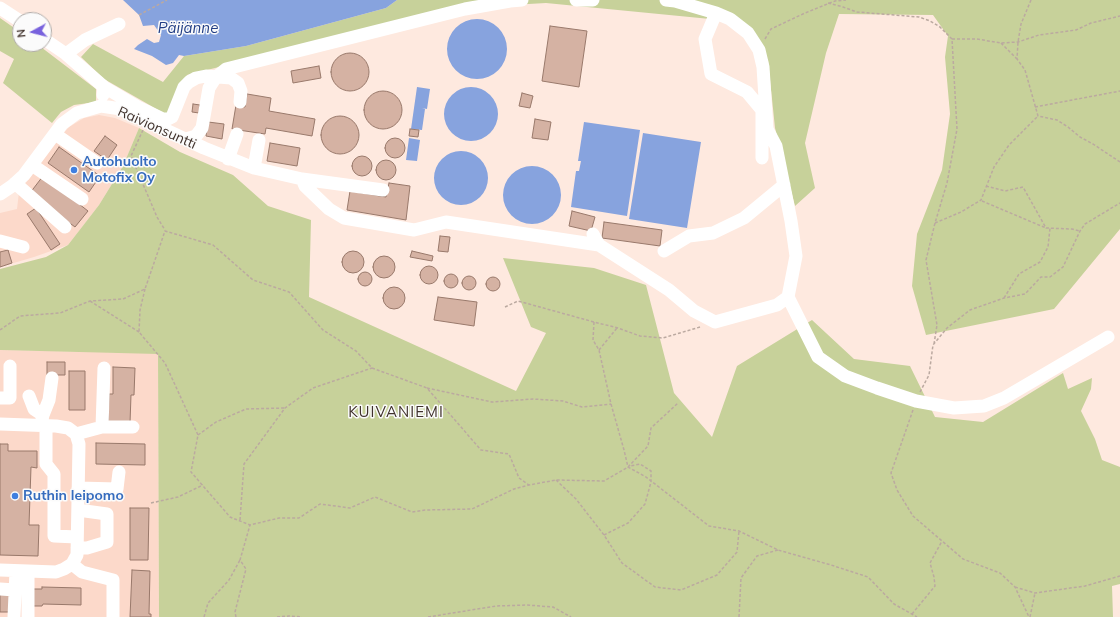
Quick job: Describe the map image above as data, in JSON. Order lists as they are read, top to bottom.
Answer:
{
  "streets": {
    "street": ["Raivionsuntti"]
  },
  "districts": ["KUIVANIEMI"],
  "water": ["Päijänne"],
  "places": ["Autohuolto Motofix Oy", "Ruthin leipomo"],
  "north": "left"
}
